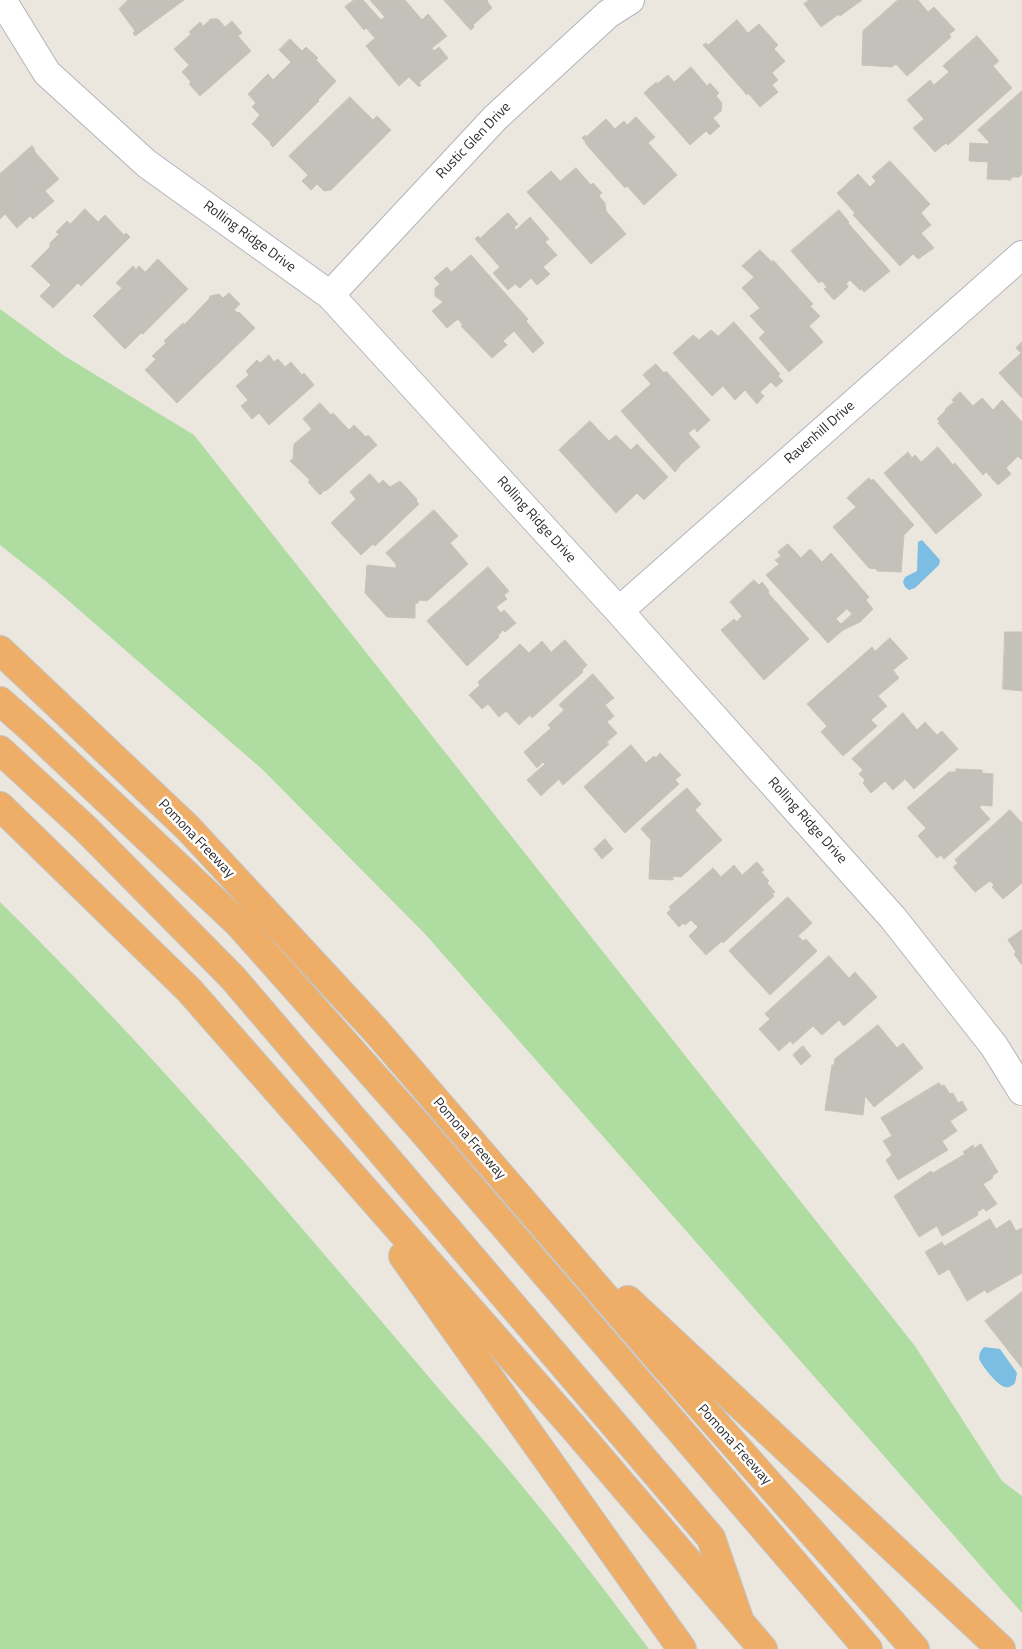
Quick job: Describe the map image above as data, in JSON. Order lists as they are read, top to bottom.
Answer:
{
  "streets": {
    "highway": ["Pomona Freeway"],
    "street": ["Rustic Glen Drive", "Rolling Ridge Drive", "Ravenhill Drive"]
  },
  "crossings": [
    ["Rustic Glen Drive", "Rolling Ridge Drive"],
    ["Rolling Ridge Drive", "Ravenhill Drive"]
  ]
}
